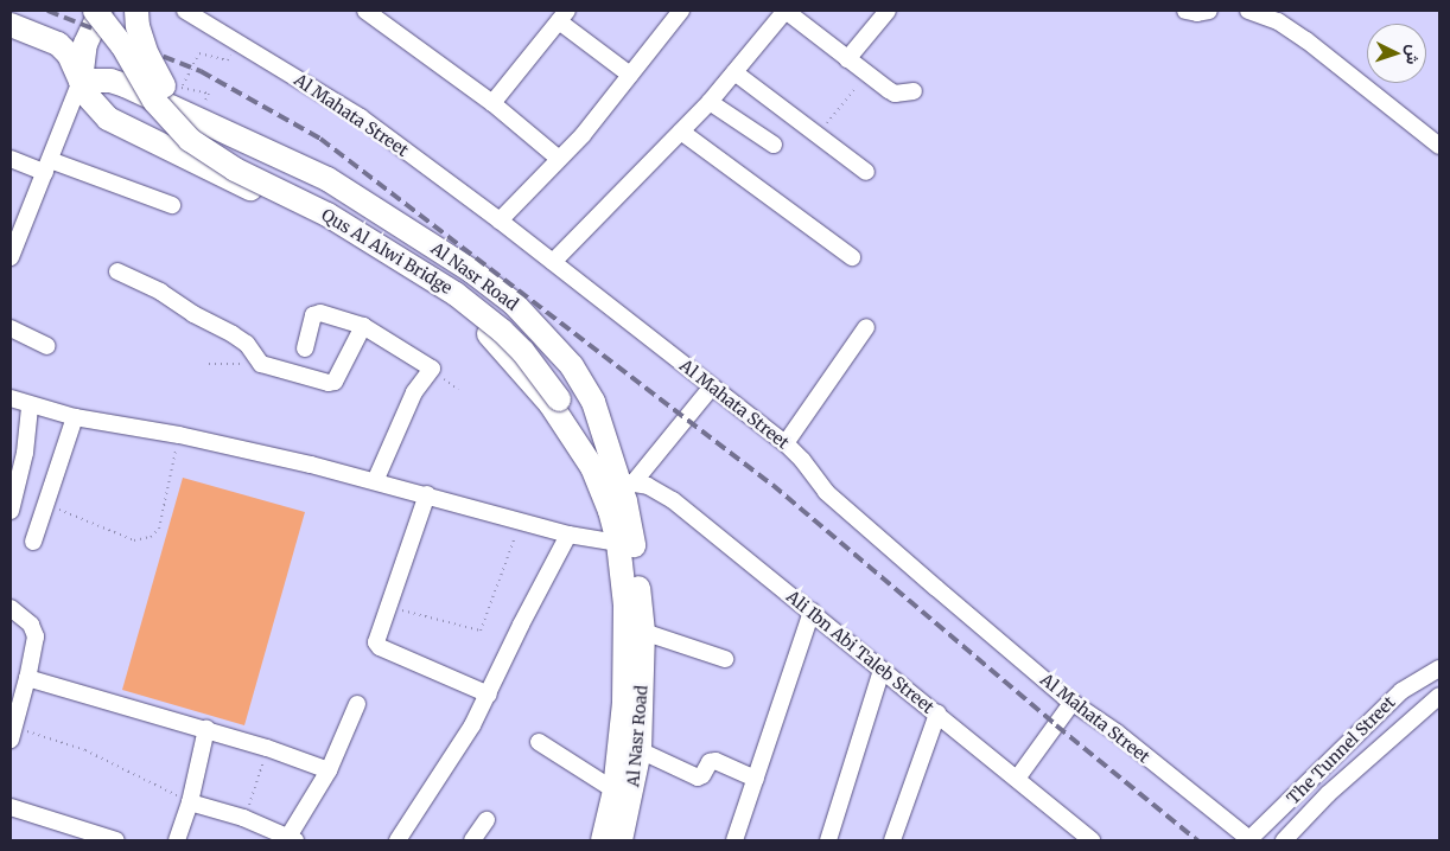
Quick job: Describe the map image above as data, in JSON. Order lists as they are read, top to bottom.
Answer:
{
  "streets": {
    "street": [
      "Al Mahata Street",
      "Qus Al Alwi Bridge",
      "Al Nasr Road",
      "Ali Ibn Abi Taleb Street",
      "The Tunnel Street"
    ]
  },
  "crossings": [
    ["Al Mahata Street", "The Tunnel Street"],
    ["Qus Al Alwi Bridge", "Al Nasr Road"],
    ["Al Nasr Road", "Ali Ibn Abi Taleb Street"]
  ],
  "north": "right"
}
